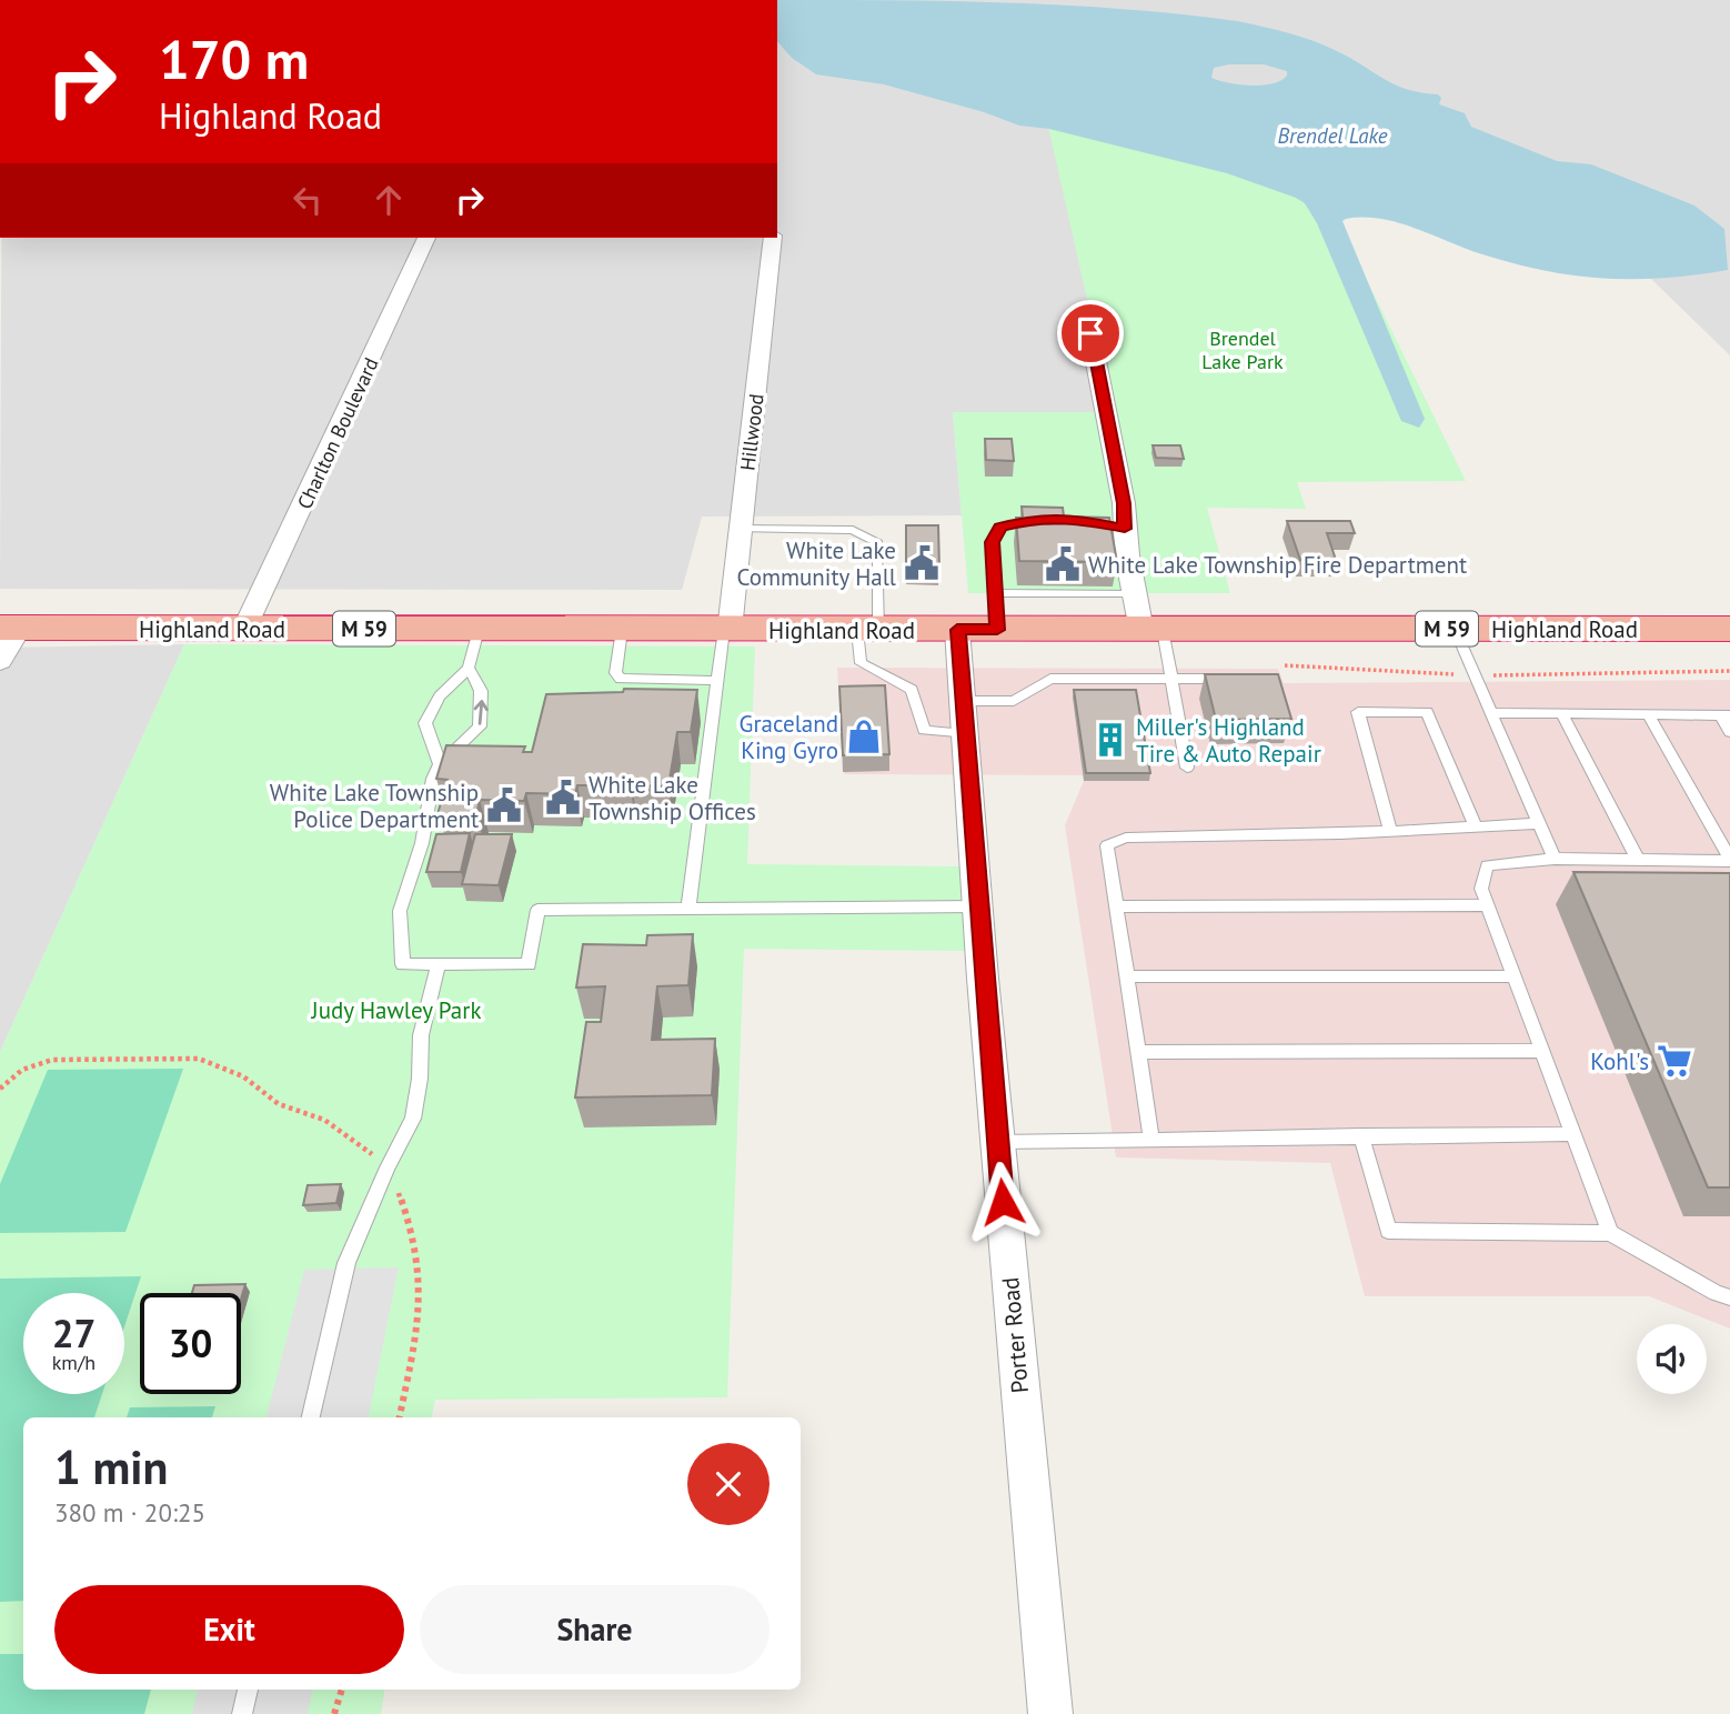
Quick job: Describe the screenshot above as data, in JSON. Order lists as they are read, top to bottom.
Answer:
{
  "streets": {
    "highway": ["Highland Road", "M 59"],
    "street": ["Hillwood", "Charlton Boulevard", "Porter Road"]
  },
  "crossings": [
    ["Hillwood", "Highland Road"],
    ["Charlton Boulevard", "Highland Road"],
    ["Highland Road", "Porter Road"]
  ],
  "water": ["Brendel Lake"],
  "parks": ["Brendel Lake Park", "Judy Hawley Park"],
  "places": {
    "public building": [
      "White Lake Community Hall",
      "White Lake Township Fire Department",
      "White Lake Township Offices",
      "White Lake Township Police Department"
    ],
    "shop": ["Graceland King Gyro"],
    "building": ["Miller's Highland Tire & Auto Repair"],
    "supermarket": ["Kohl's"]
  },
  "page": {
    "turn": ["170 m", "Highland Road"],
    "speed": "27 km/h",
    "limit": "30",
    "heading": ["1 min", "380 m · 20:25"],
    "buttons": ["Exit", "Share"]
  }
}
